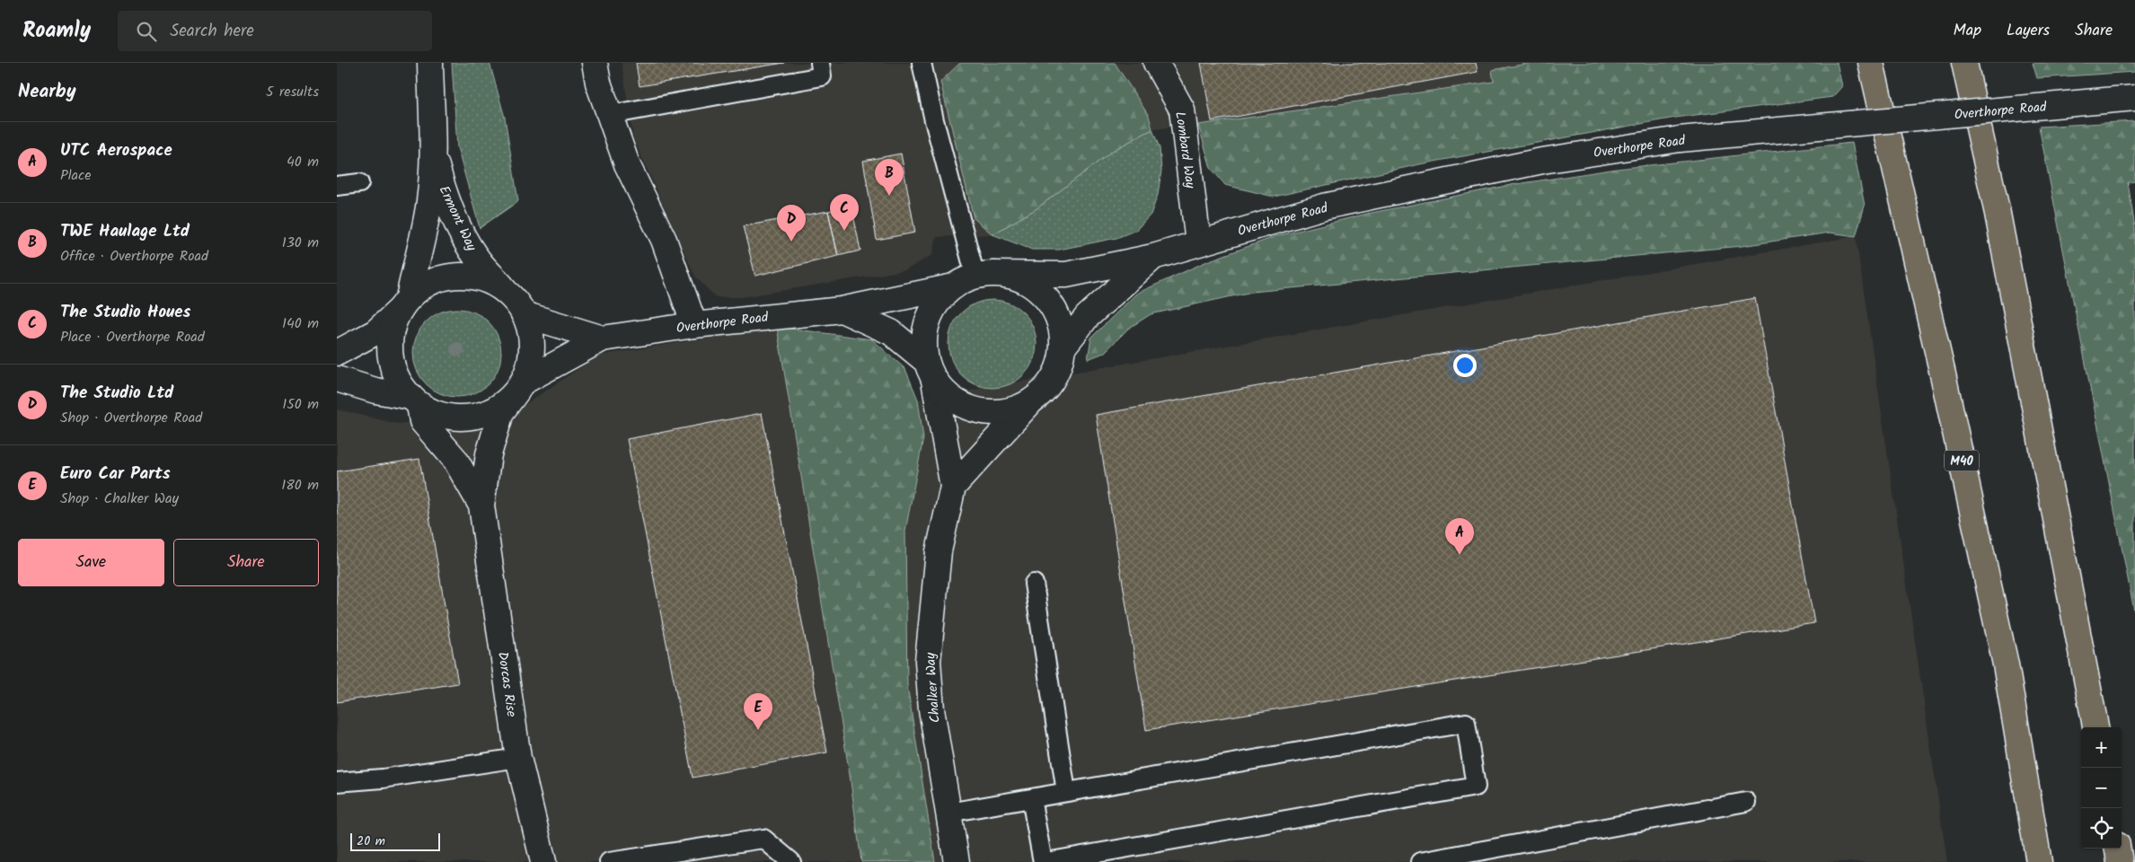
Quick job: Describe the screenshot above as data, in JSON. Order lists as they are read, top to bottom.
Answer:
{
  "streets": {
    "highway": ["M40"],
    "street": [
      "Overthorpe Road",
      "Lombard Way",
      "Ermont Way",
      "Dorcas Rise",
      "Chalker Way"
    ]
  },
  "crossings": [
    ["Overthorpe Road", "Lombard Way"],
    ["Overthorpe Road", "Ermont Way"],
    ["Overthorpe Road", "Dorcas Rise"],
    ["Overthorpe Road", "Chalker Way"],
    ["Ermont Way", "Dorcas Rise"]
  ],
  "scale_bar": "20 m",
  "page": {
    "header": "Roamly",
    "search": "Search here",
    "nav": ["Map", "Layers", "Share"],
    "heading": ["Nearby", "5 results"],
    "list": [
      {
        "mark": "A",
        "name": "UTC Aerospace",
        "note": "Place",
        "value": "40 m"
      },
      {
        "mark": "B",
        "name": "TWE Haulage Ltd",
        "note": "Office · Overthorpe Road",
        "value": "130 m"
      },
      {
        "mark": "C",
        "name": "The Studio Houes",
        "note": "Place · Overthorpe Road",
        "value": "140 m"
      },
      {
        "mark": "D",
        "name": "The Studio Ltd",
        "note": "Shop · Overthorpe Road",
        "value": "150 m"
      },
      {
        "mark": "E",
        "name": "Euro Car Parts",
        "note": "Shop · Chalker Way",
        "value": "180 m"
      }
    ],
    "pins": [
      "B",
      "C",
      "D",
      "A",
      "E"
    ],
    "buttons": ["Save", "Share"],
    "map_buttons": ["+", "−"],
    "scale": "20 m"
  }
}
